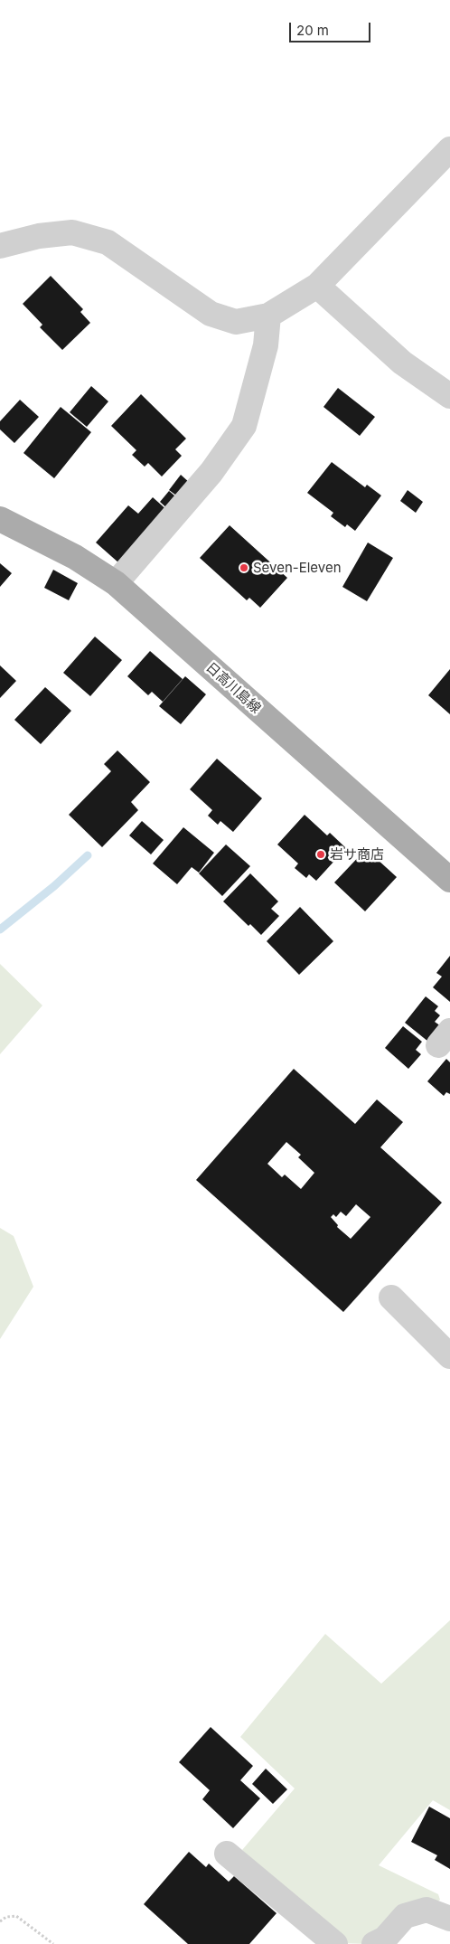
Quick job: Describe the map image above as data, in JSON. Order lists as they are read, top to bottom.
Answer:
{
  "streets": {
    "main road": ["日高川島線"]
  },
  "places": ["Seven-Eleven", "岩サ商店"],
  "scale_bar": "20 m"
}
